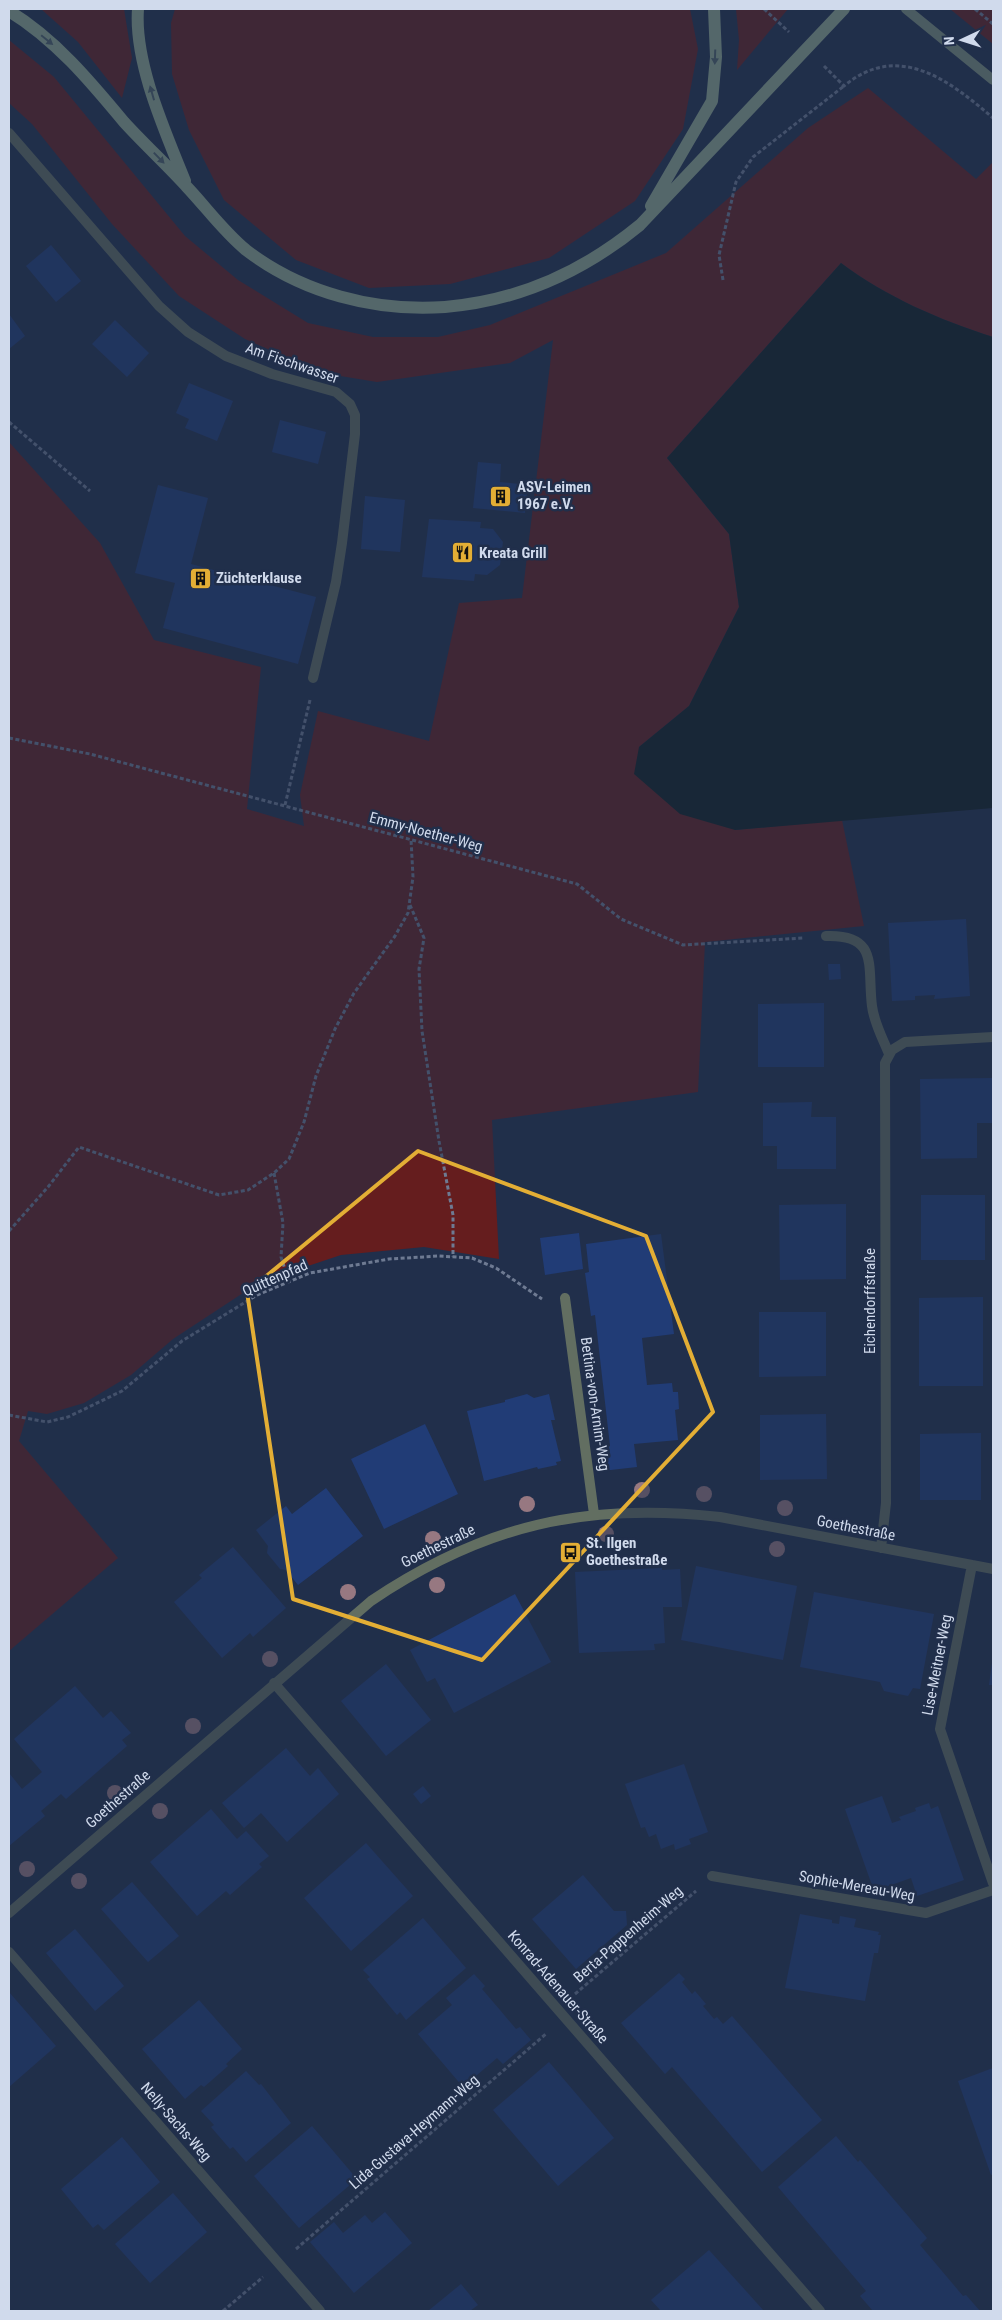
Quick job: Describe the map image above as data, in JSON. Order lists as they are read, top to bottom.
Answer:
{
  "streets": {
    "street": [
      "Am Fischwasser",
      "Eichendorffstraße",
      "Bettina-von-Arnim-Weg",
      "Goethestraße",
      "Lise-Meitner-Weg",
      "Sophie-Mereau-Weg",
      "Konrad-Adenauer-Straße",
      "Nelly-Sachs-Weg"
    ],
    "path": [
      "Emmy-Noether-Weg",
      "Quittenpfad",
      "Berta-Pappenheim-Weg",
      "Lida-Gustava-Heymann-Weg"
    ]
  },
  "crossings": [
    ["Emmy-Noether-Weg", "Eichendorffstraße"],
    ["Quittenpfad", "Bettina-von-Arnim-Weg"],
    ["Eichendorffstraße", "Goethestraße"],
    ["Bettina-von-Arnim-Weg", "Goethestraße"],
    ["Goethestraße", "Lise-Meitner-Weg"],
    ["Goethestraße", "Konrad-Adenauer-Straße"],
    ["Sophie-Mereau-Weg", "Berta-Pappenheim-Weg"],
    ["Berta-Pappenheim-Weg", "Konrad-Adenauer-Straße"],
    ["Konrad-Adenauer-Straße", "Lida-Gustava-Heymann-Weg"],
    ["Nelly-Sachs-Weg", "Lida-Gustava-Heymann-Weg"]
  ],
  "places": {
    "building": ["ASV-Leimen 1967 e.V.", "Züchterklause"],
    "restaurant": ["Kreata Grill"],
    "bus stop": ["St. Ilgen Goethestraße"]
  },
  "north": "left"
}
